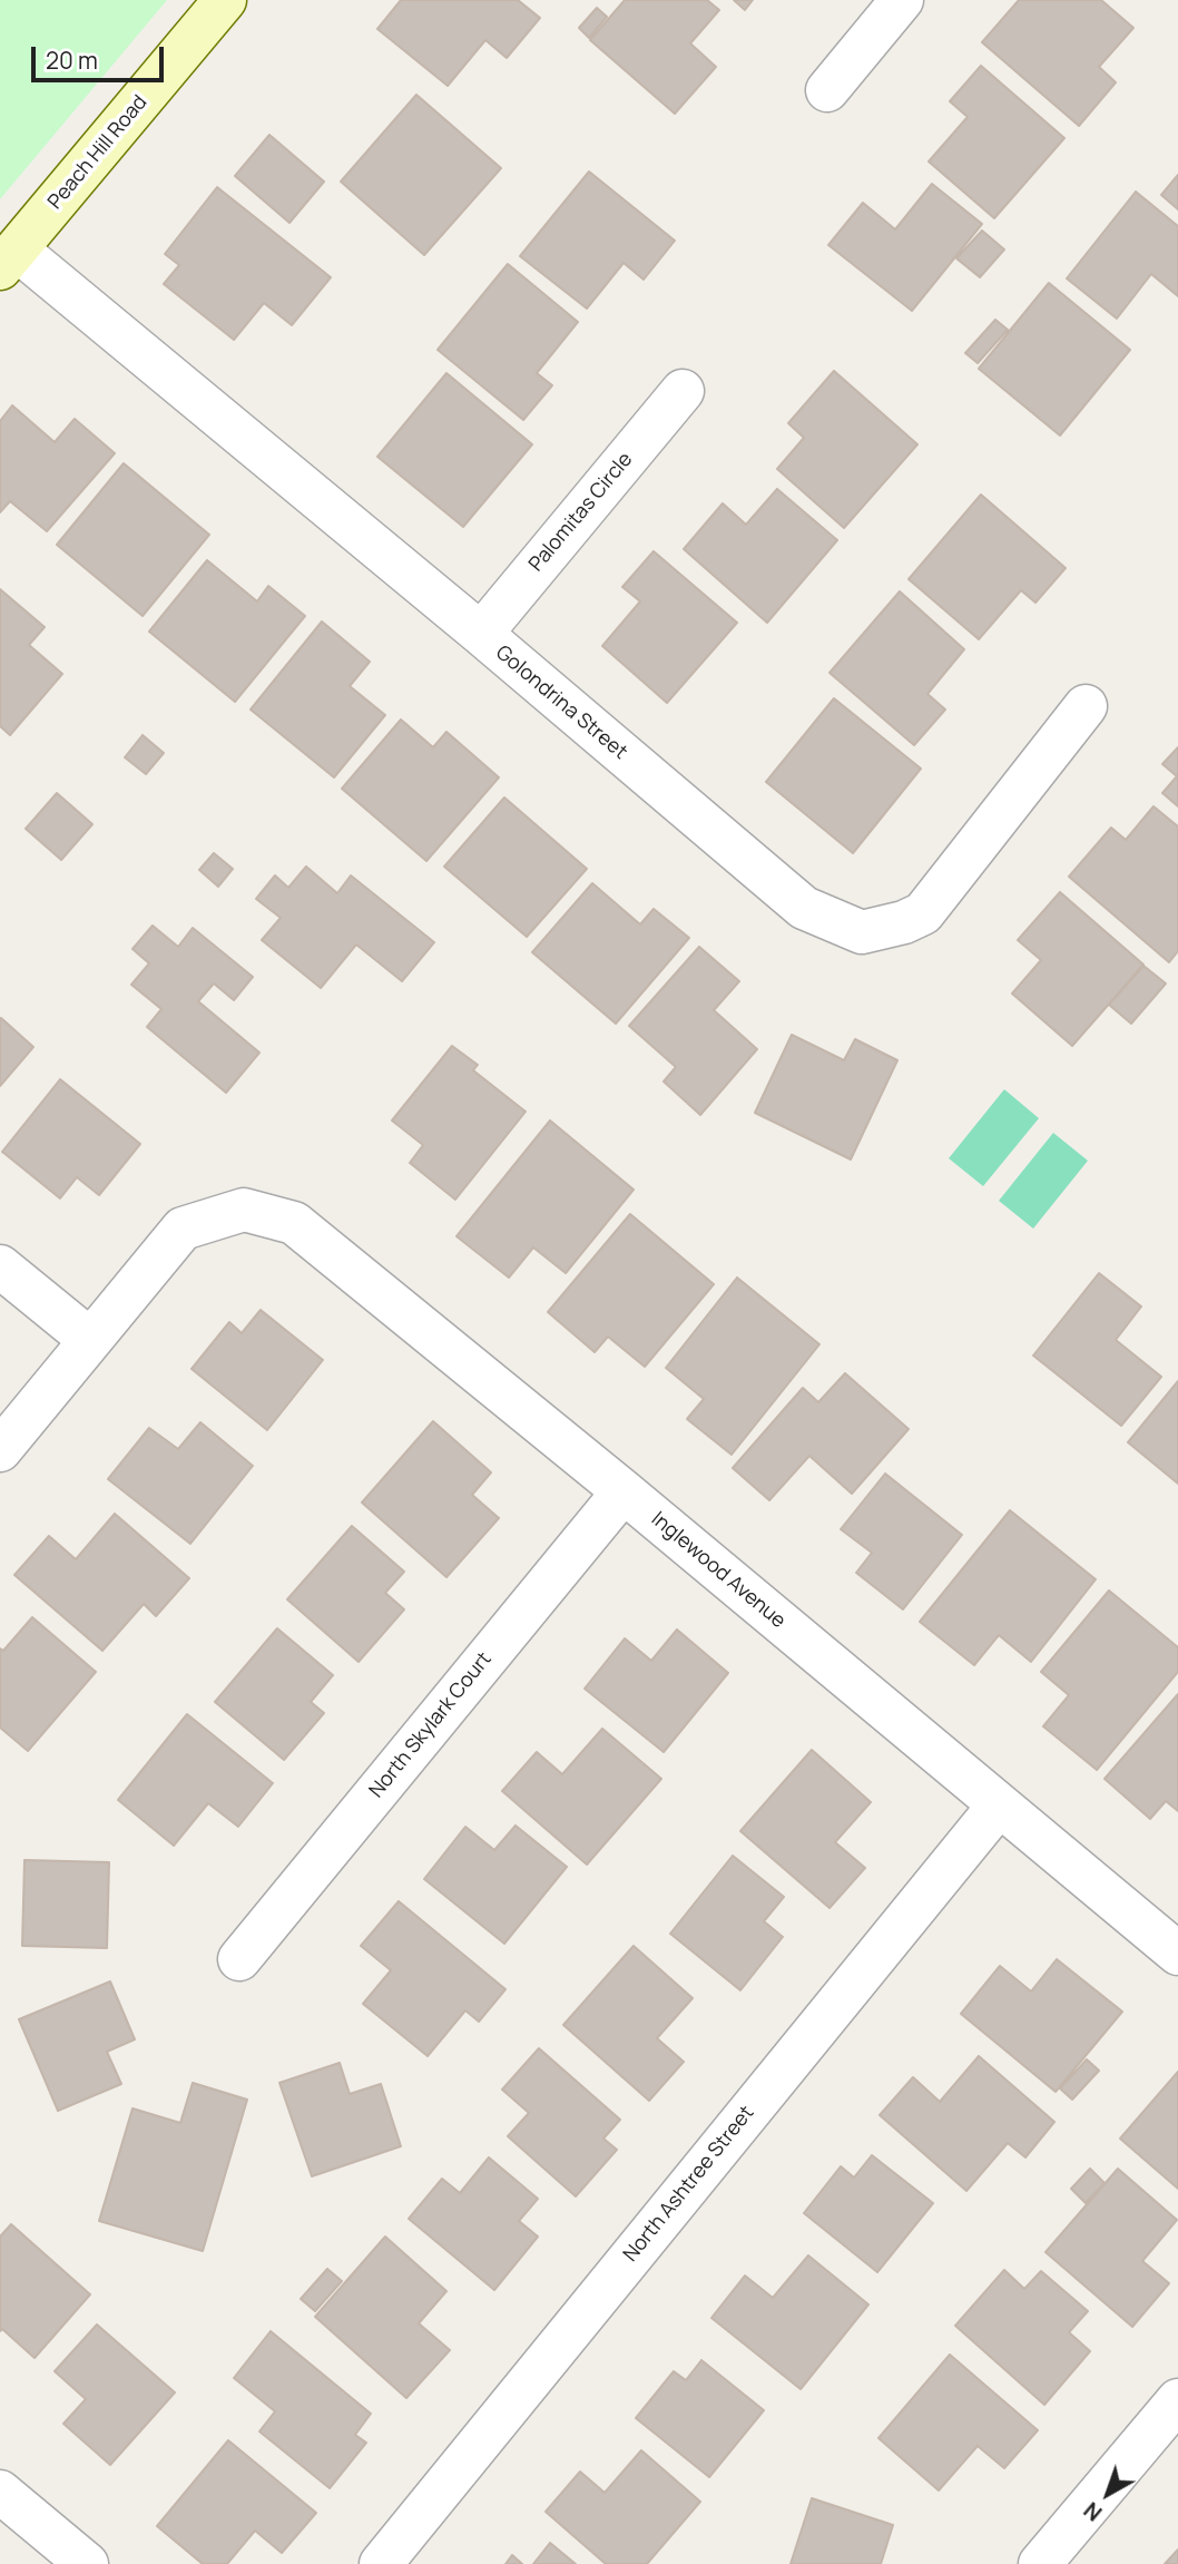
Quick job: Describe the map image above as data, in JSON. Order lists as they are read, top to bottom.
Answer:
{
  "streets": {
    "street": [
      "Peach Hill Road",
      "Palomitas Circle",
      "Golondrina Street",
      "Inglewood Avenue",
      "North Skylark Court",
      "North Ashtree Street"
    ]
  },
  "crossings": [
    ["Peach Hill Road", "Golondrina Street"],
    ["Palomitas Circle", "Golondrina Street"],
    ["Inglewood Avenue", "North Skylark Court"],
    ["Inglewood Avenue", "North Ashtree Street"]
  ],
  "scale_bar": "20 m",
  "north": "bottom left"
}
